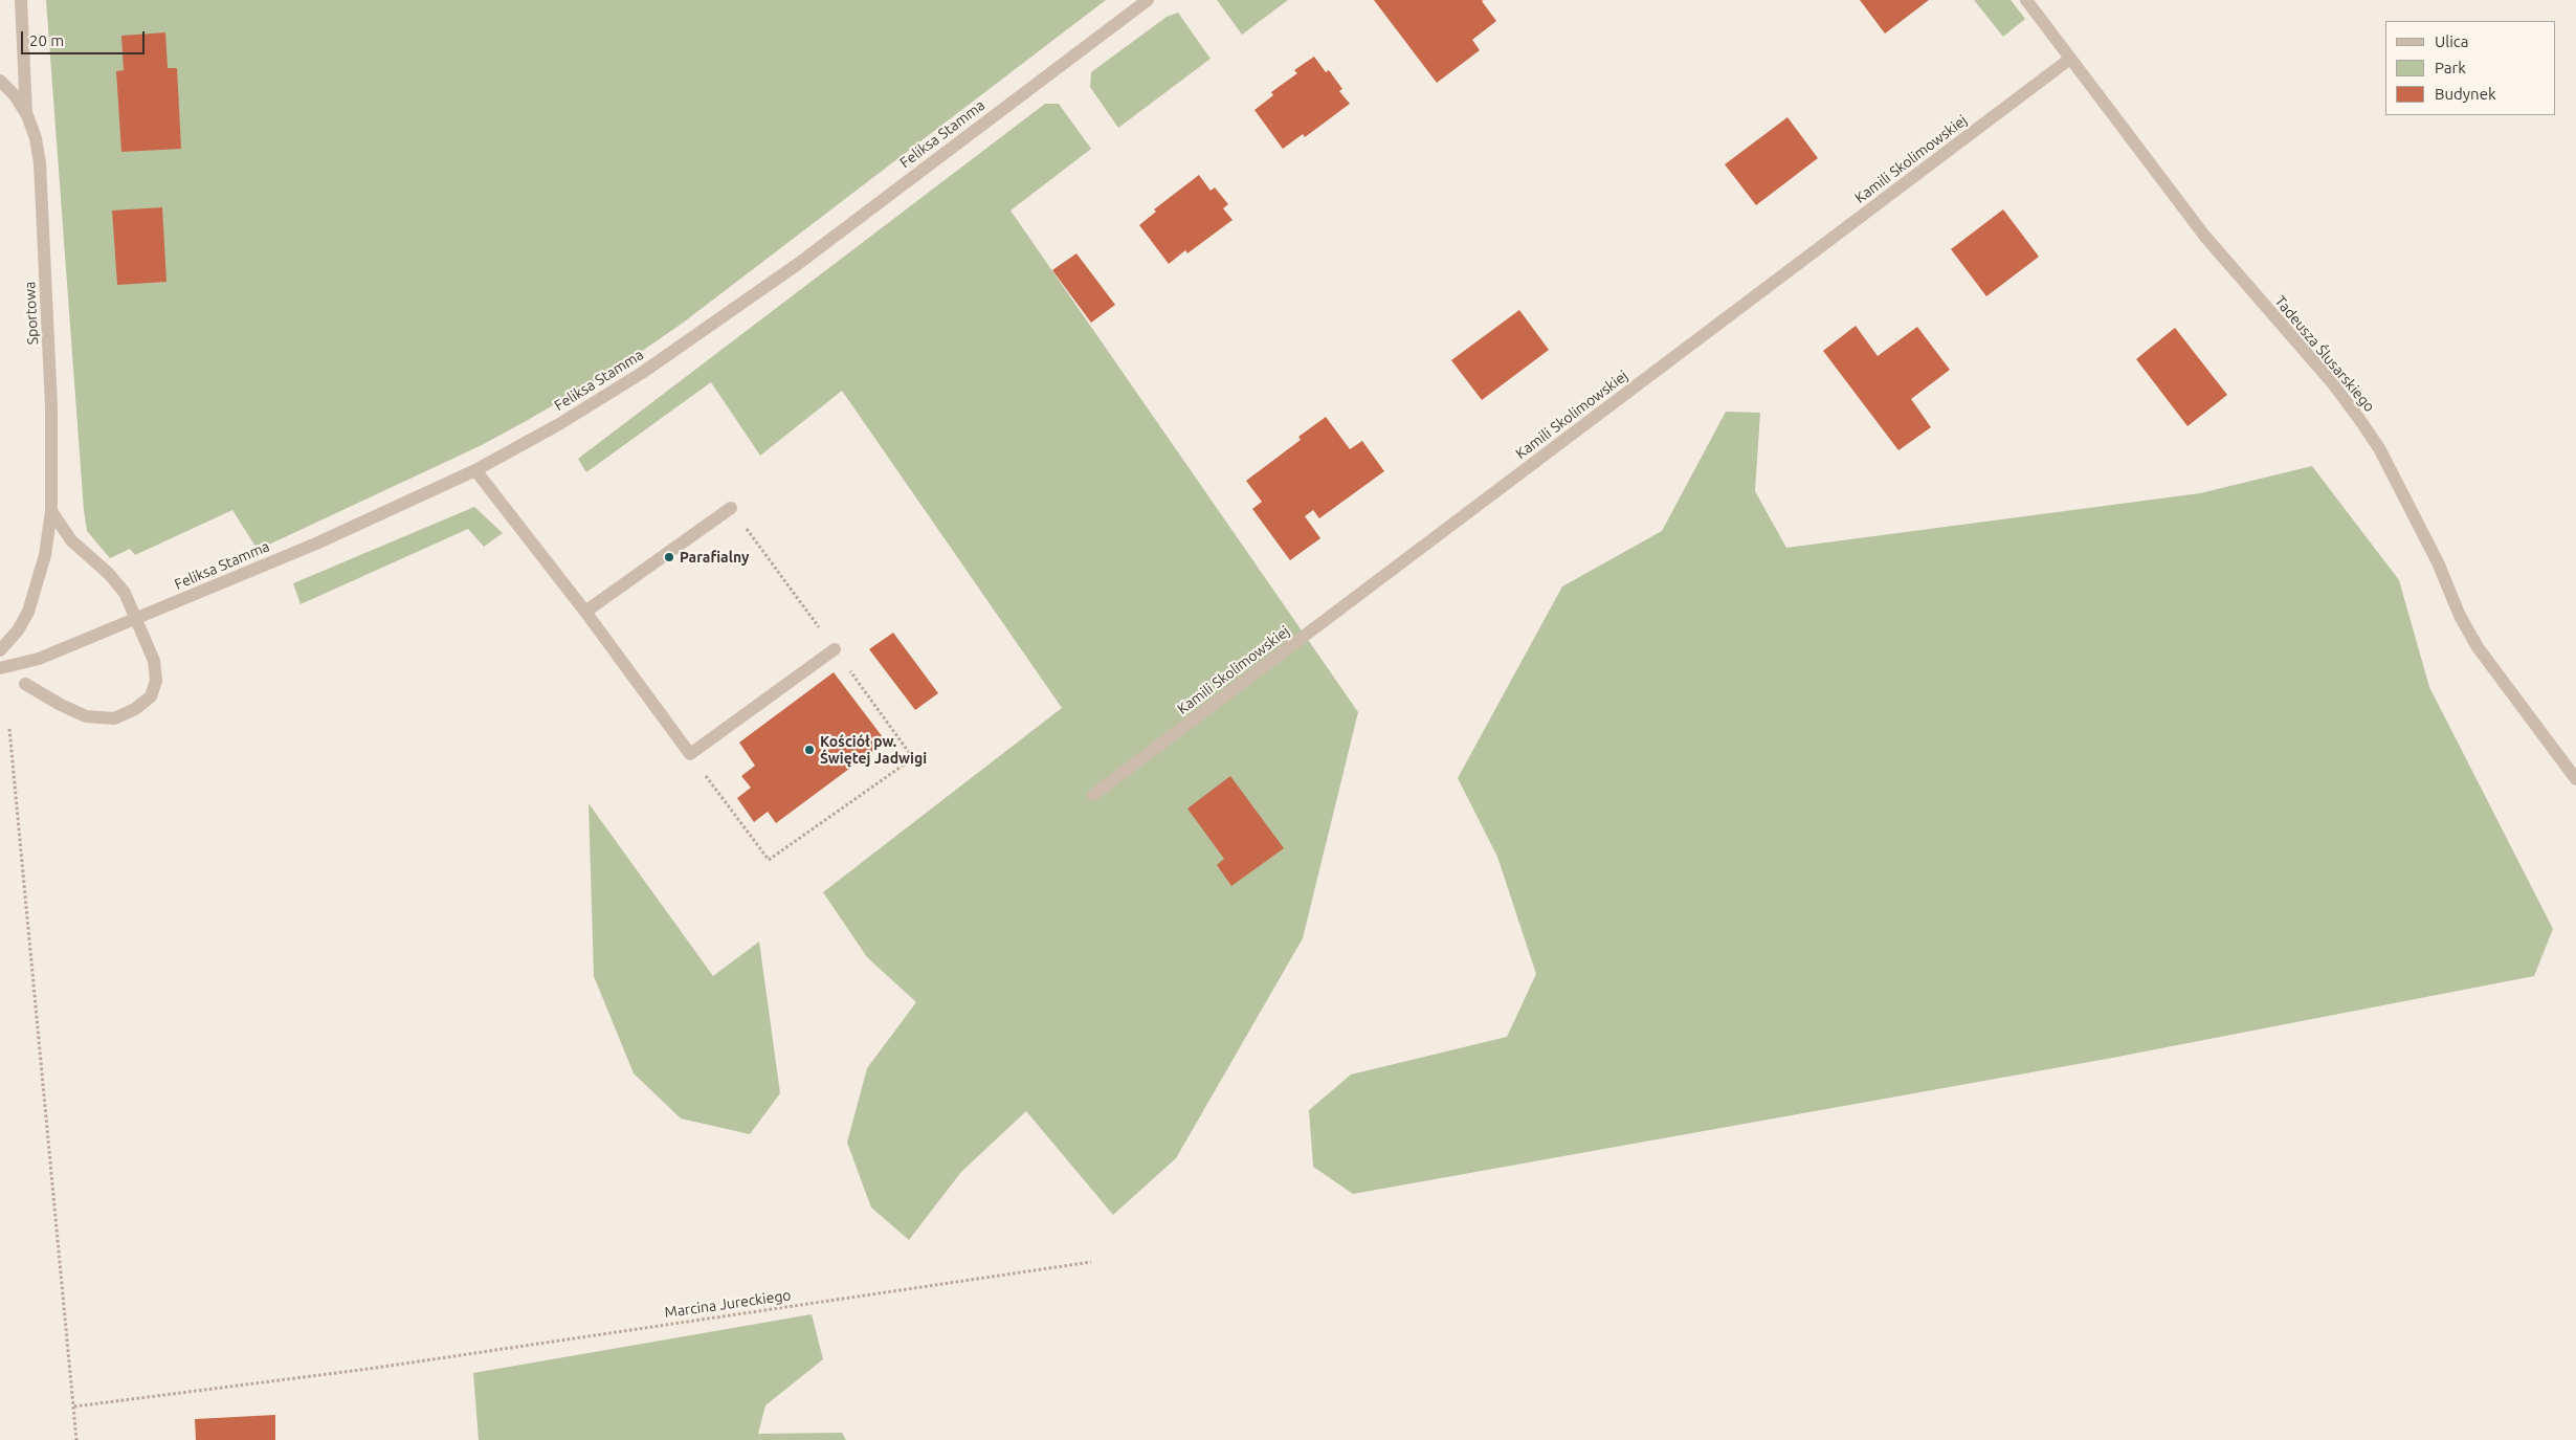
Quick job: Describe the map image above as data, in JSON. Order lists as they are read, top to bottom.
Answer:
{
  "streets": {
    "street": [
      "Feliksa Stamma",
      "Kamili Skolimowskiej",
      "Sportowa",
      "Tadeusza Ślusarskiego"
    ],
    "path": ["Marcina Jureckiego"]
  },
  "crossings": [
    ["Kamili Skolimowskiej", "Tadeusza Ślusarskiego"]
  ],
  "places": ["Parafialny", "Kościół pw. Świętej Jadwigi"],
  "legend": ["Ulica", "Park", "Budynek"],
  "scale_bar": "20 m"
}
